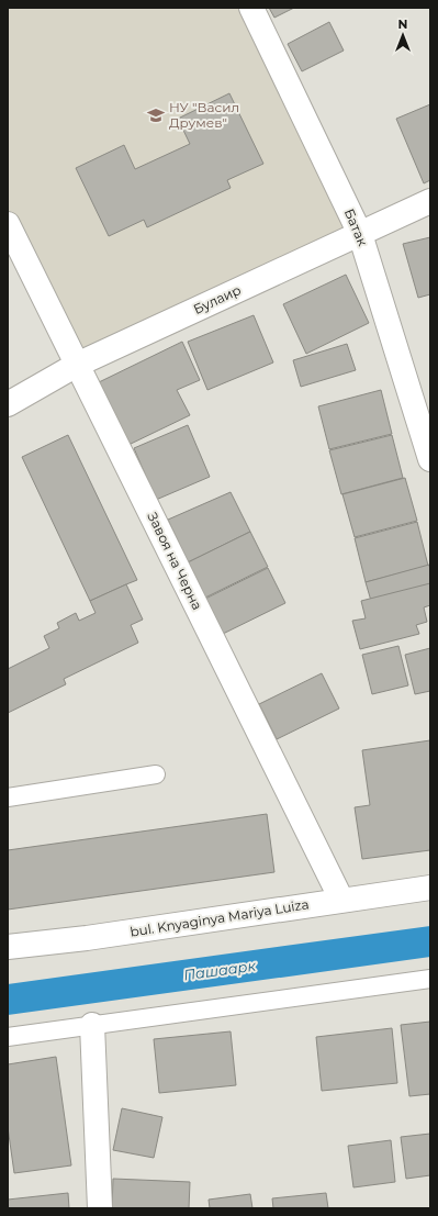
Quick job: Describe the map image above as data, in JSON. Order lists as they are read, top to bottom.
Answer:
{
  "streets": {
    "street": [
      "Батак",
      "Булаир",
      "Завоя на Черна",
      "bul. Knyaginya Mariya Luiza"
    ]
  },
  "crossings": [
    ["Батак", "Булаир"],
    ["Булаир", "Завоя на Черна"],
    ["Завоя на Черна", "bul. Knyaginya Mariya Luiza"]
  ],
  "water": ["Пашаарк"],
  "places": {
    "school or university": ["НУ \"Васил Друмев\""]
  },
  "north": "top"
}
